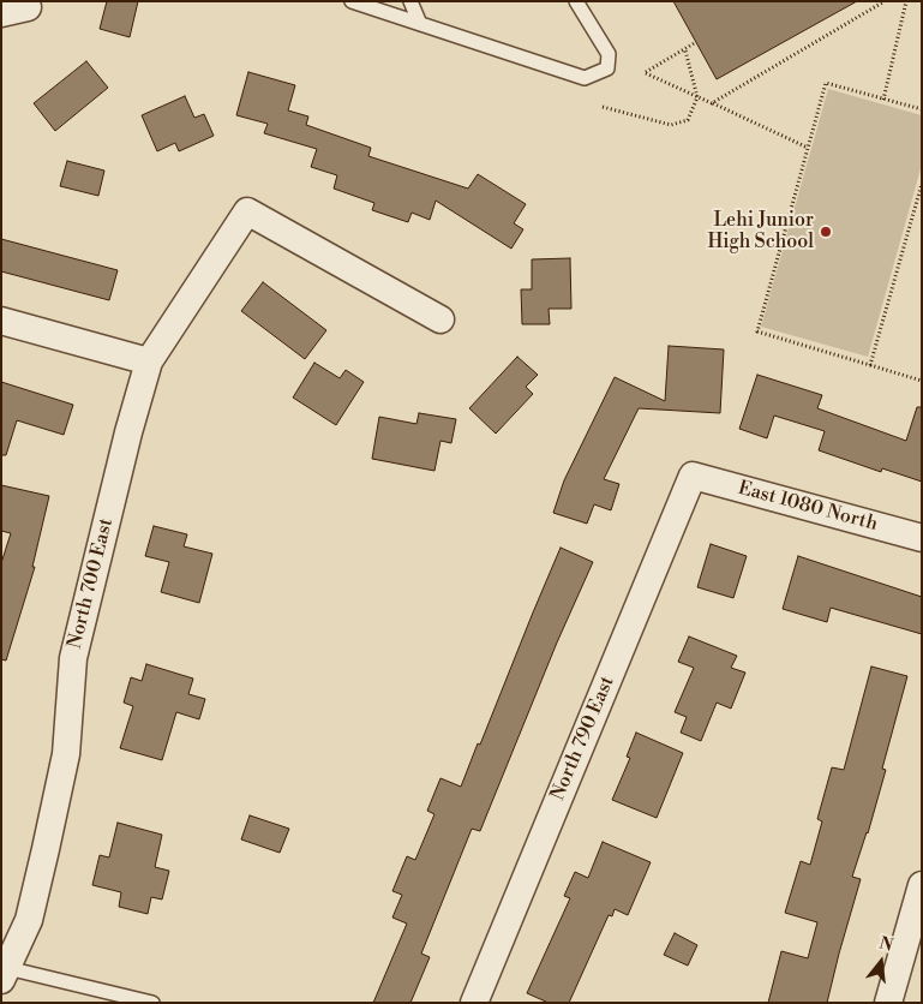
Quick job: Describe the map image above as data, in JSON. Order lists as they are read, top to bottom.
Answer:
{
  "streets": {
    "street": ["East 1080 North", "North 700 East", "North 790 East"]
  },
  "crossings": [
    ["East 1080 North", "North 790 East"]
  ],
  "places": ["Lehi Junior High School"],
  "north": "top"
}
